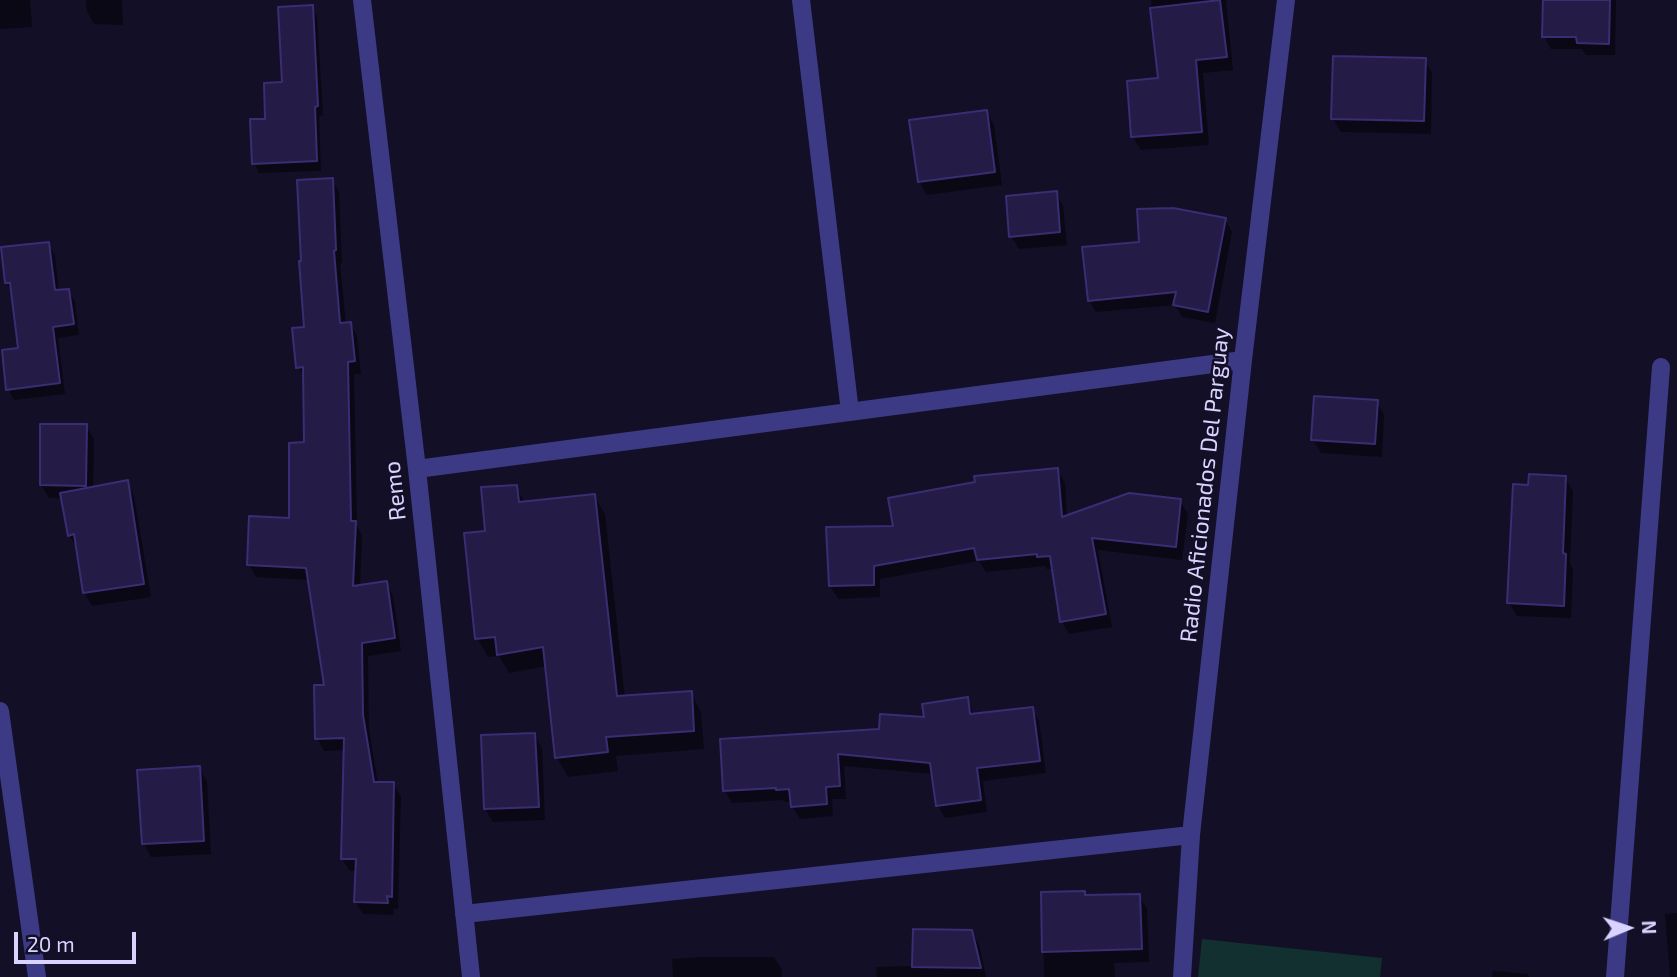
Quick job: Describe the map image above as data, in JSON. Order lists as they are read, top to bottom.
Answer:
{
  "streets": {
    "street": ["Radio Aficionados Del Parguay", "Remo"]
  },
  "scale_bar": "20 m",
  "north": "right"
}
